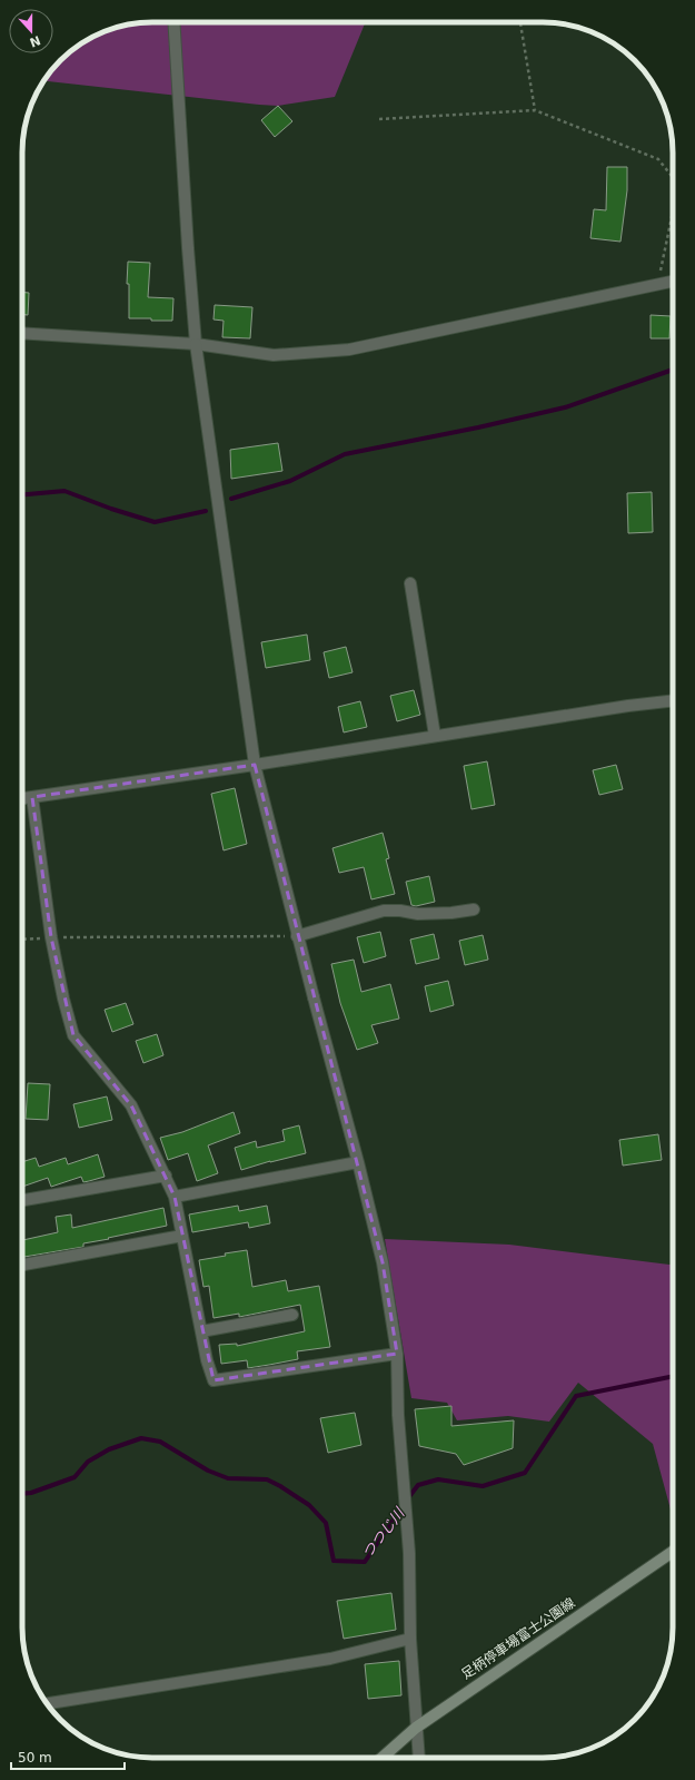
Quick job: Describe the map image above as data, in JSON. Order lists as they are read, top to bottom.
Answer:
{
  "streets": {
    "main road": ["足柄停車場富士公園線"]
  },
  "water": ["つつじ川"],
  "scale_bar": "50 m",
  "north": "bottom"
}
